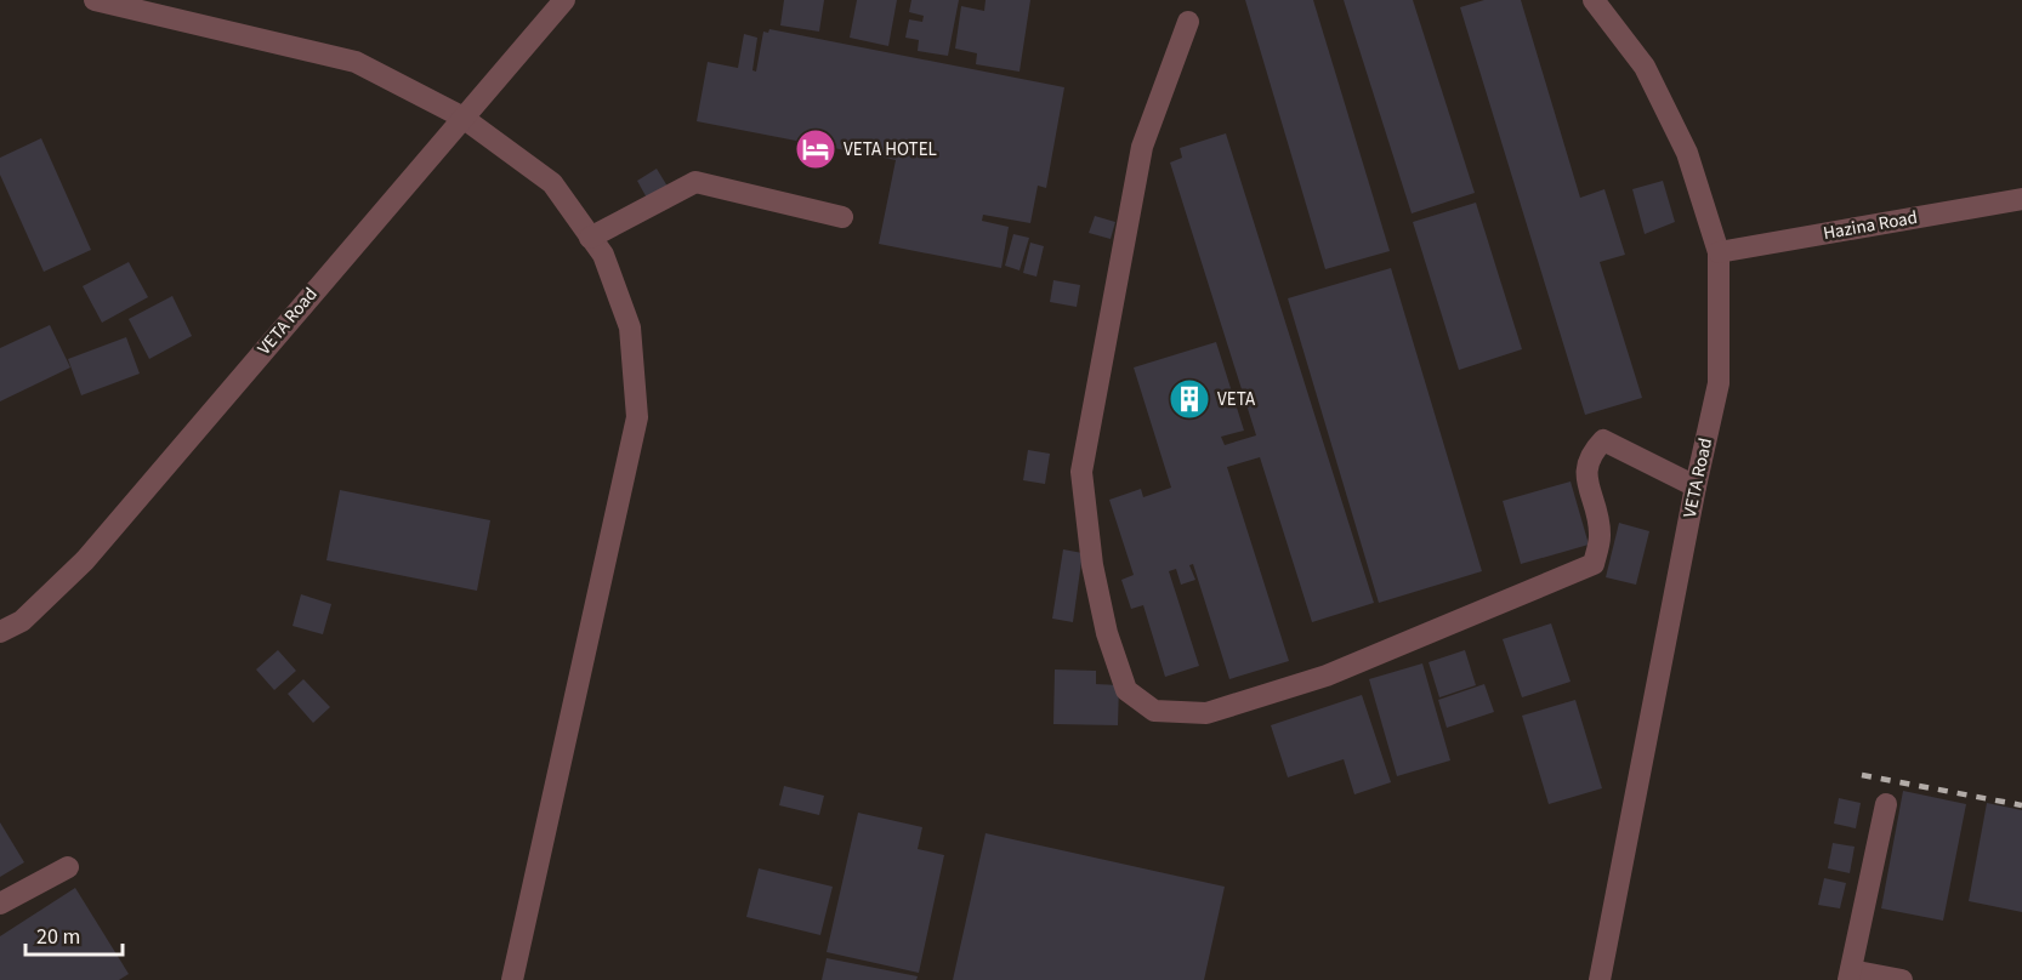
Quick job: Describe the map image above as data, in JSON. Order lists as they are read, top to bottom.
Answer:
{
  "streets": {
    "street": ["Hazina Road", "VETA Road"]
  },
  "crossings": [
    ["Hazina Road", "VETA Road"]
  ],
  "places": {
    "hotel": ["VETA HOTEL"],
    "building": ["VETA"]
  },
  "scale_bar": "20 m"
}
